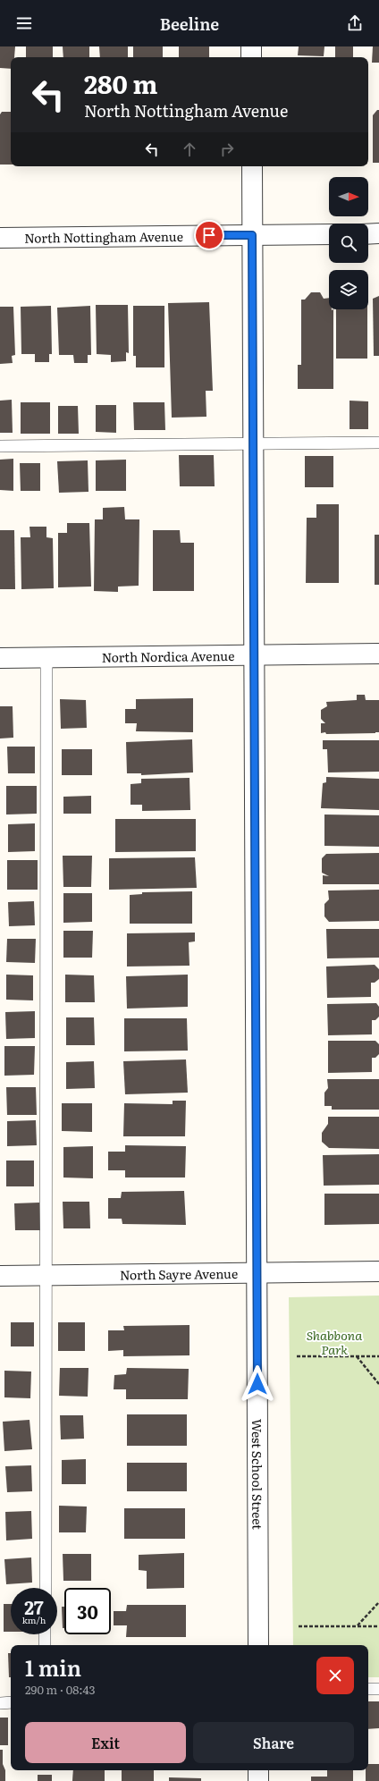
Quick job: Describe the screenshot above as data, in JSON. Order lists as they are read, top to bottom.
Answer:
{
  "streets": {
    "street": [
      "North Nottingham Avenue",
      "North Nordica Avenue",
      "North Sayre Avenue",
      "West School Street"
    ]
  },
  "crossings": [
    ["North Nottingham Avenue", "West School Street"],
    ["North Nordica Avenue", "West School Street"],
    ["North Sayre Avenue", "West School Street"]
  ],
  "parks": ["Shabbona Park"],
  "north": "right",
  "page": {
    "header": "Beeline",
    "turn": ["280 m", "North Nottingham Avenue"],
    "speed": "27 km/h",
    "limit": "30",
    "heading": ["1 min", "290 m · 08:43"],
    "buttons": ["Exit", "Share"]
  }
}
